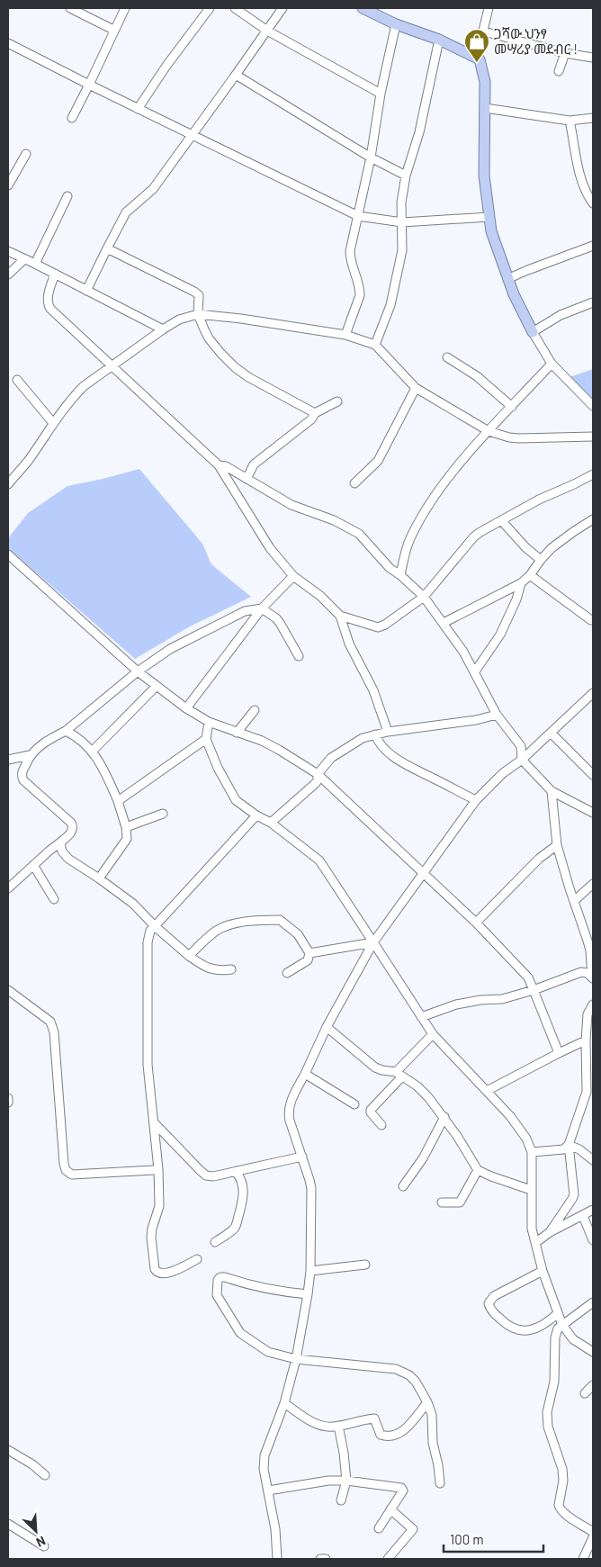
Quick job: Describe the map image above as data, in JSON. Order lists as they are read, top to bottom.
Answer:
{
  "places": {
    "shop": ["ጋሻው ህንፃ መሣሪያ መደብር !"]
  },
  "scale_bar": "100 m",
  "north": "bottom right"
}
